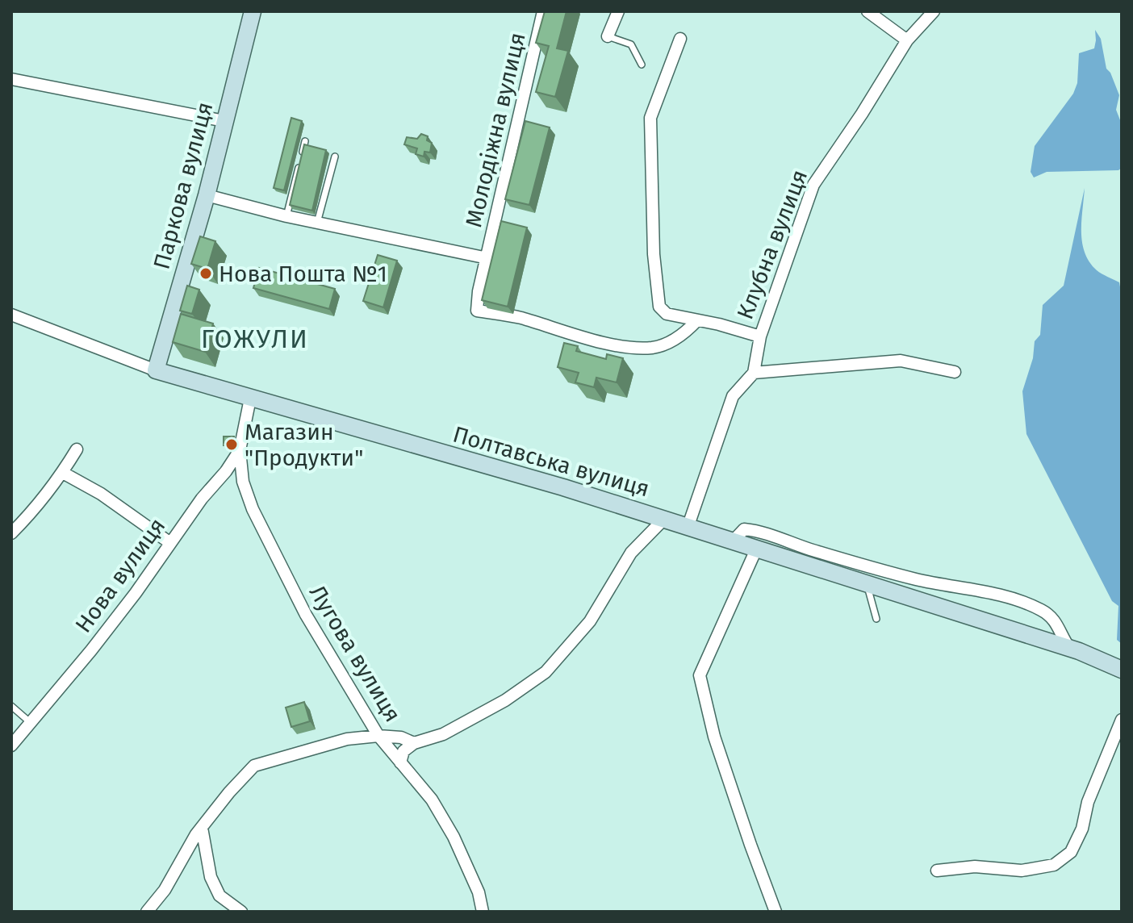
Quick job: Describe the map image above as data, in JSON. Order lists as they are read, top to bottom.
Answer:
{
  "streets": {
    "street": [
      "Молодіжна вулиця",
      "Паркова вулиця",
      "Клубна вулиця",
      "Полтавська вулиця",
      "Нова вулиця",
      "Лугова вулиця"
    ]
  },
  "crossings": [
    ["Молодіжна вулиця", "Паркова вулиця"],
    ["Паркова вулиця", "Полтавська вулиця"],
    ["Полтавська вулиця", "Лугова вулиця"],
    ["Нова вулиця", "Лугова вулиця"]
  ],
  "districts": ["ГОЖУЛИ"],
  "places": ["Нова Пошта №1", "Магазин \"Продукти\""]
}
